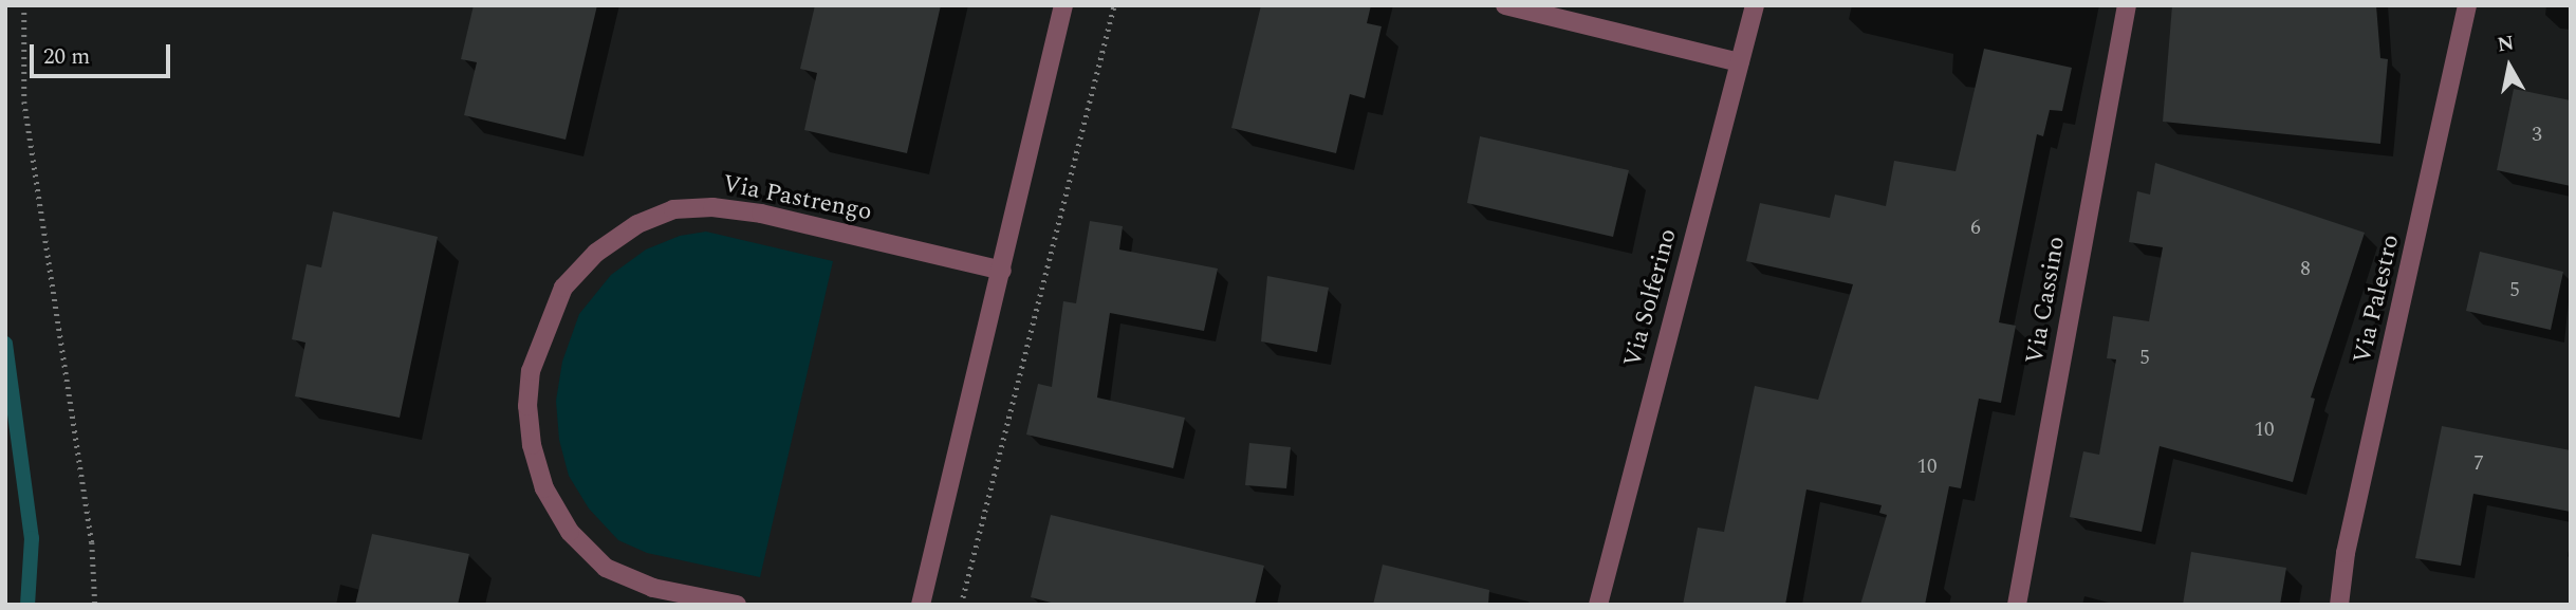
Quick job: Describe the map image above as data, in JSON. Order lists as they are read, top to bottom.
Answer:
{
  "streets": {
    "street": [
      "Via Pastrengo",
      "Via Solferino",
      "Via Palestro",
      "Via Cassino"
    ]
  },
  "house_numbers": [
    "3",
    "6",
    "8",
    "5",
    "5",
    "10",
    "7",
    "10"
  ],
  "scale_bar": "20 m",
  "north": "top"
}
